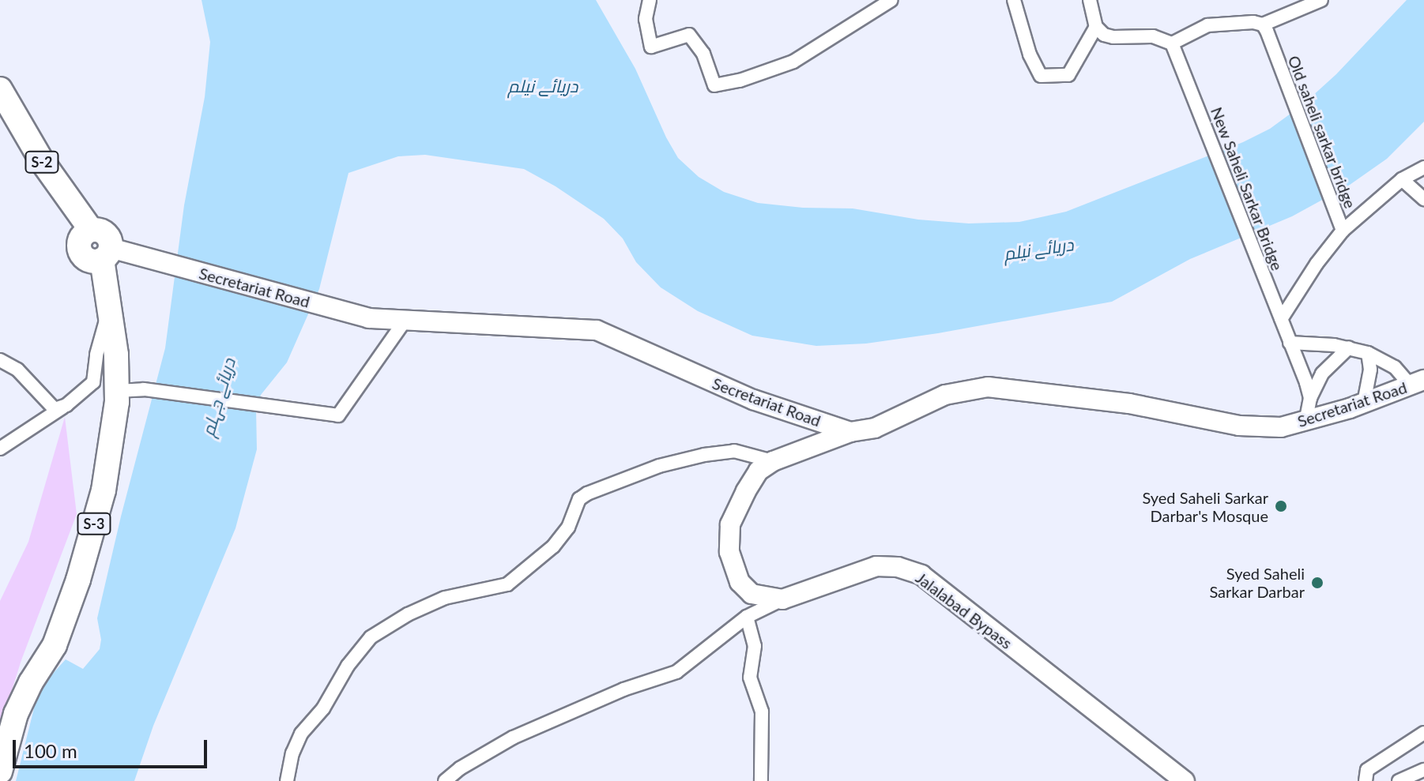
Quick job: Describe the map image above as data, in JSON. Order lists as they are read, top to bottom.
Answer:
{
  "streets": {
    "highway": ["S-2", "S-3"],
    "main road": ["Secretariat Road", "Jalalabad Bypass"],
    "street": ["Old saheli sarkar bridge", "New Saheli Sarkar Bridge"]
  },
  "crossings": [
    ["S-2", "Secretariat Road"],
    ["S-2", "S-3"],
    ["Secretariat Road", "S-3"],
    ["Secretariat Road", "Jalalabad Bypass"]
  ],
  "water": ["دریائے نیلم", "دریائے جہلم"],
  "places": ["Syed Saheli Sarkar Darbar's Mosque", "Syed Saheli Sarkar Darbar"],
  "scale_bar": "100 m"
}
